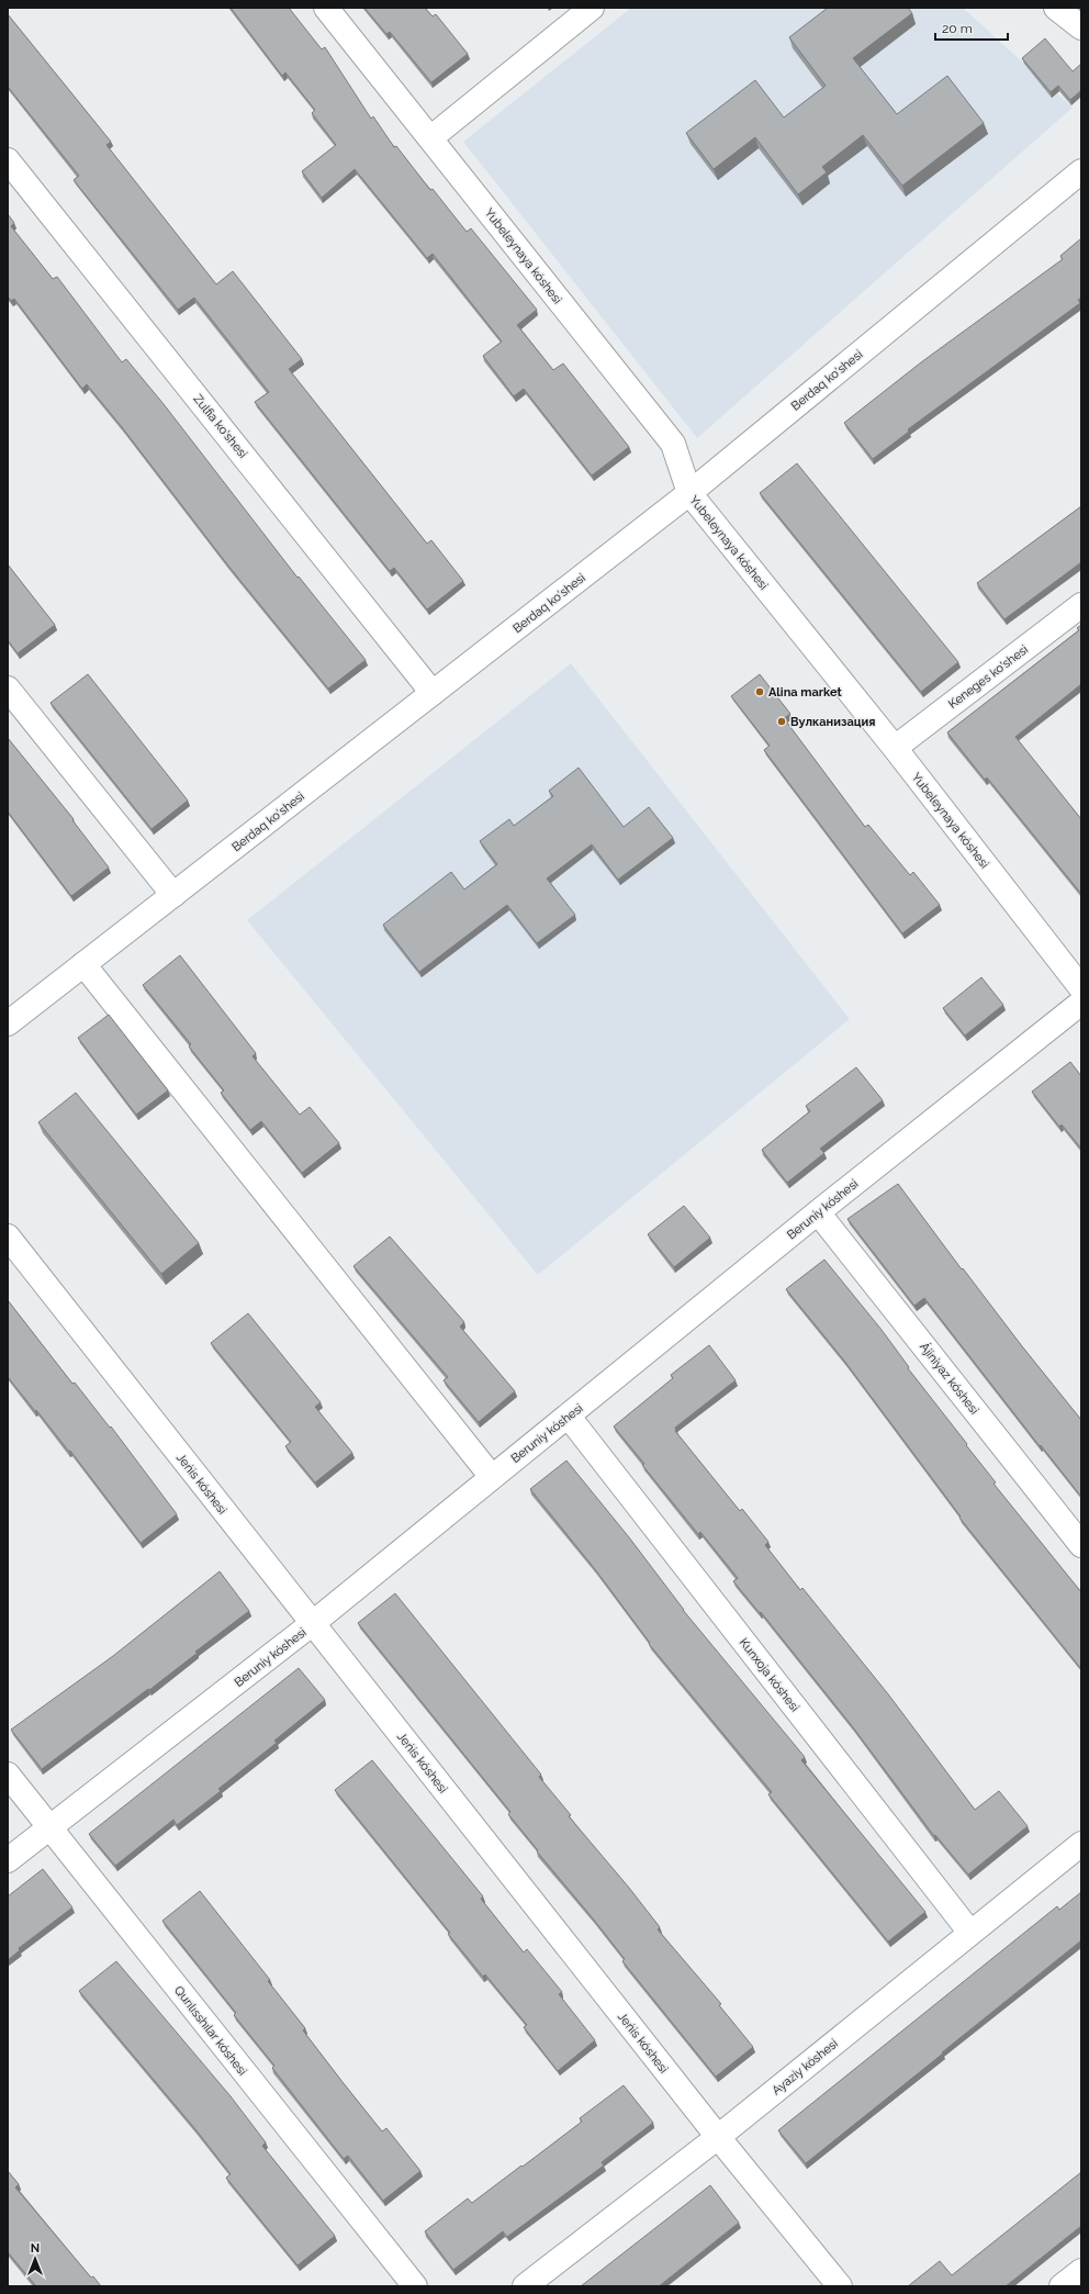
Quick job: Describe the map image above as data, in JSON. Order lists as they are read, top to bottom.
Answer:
{
  "streets": {
    "street": [
      "Yubeleynaya kóshesi",
      "Berdaq ko'shesi",
      "Zulfia ko'shesi",
      "Keneges ko'shesi",
      "Beruniy kóshesi",
      "Ájiniyaz kóshesi",
      "Jeńis kóshesi",
      "Kunxoja kóshesi",
      "Qurılısshılar kóshesi",
      "Ayaziy kóshesi"
    ]
  },
  "crossings": [
    ["Yubeleynaya kóshesi", "Berdaq ko'shesi"],
    ["Yubeleynaya kóshesi", "Keneges ko'shesi"],
    ["Berdaq ko'shesi", "Zulfia ko'shesi"],
    ["Beruniy kóshesi", "Ájiniyaz kóshesi"],
    ["Beruniy kóshesi", "Jeńis kóshesi"],
    ["Beruniy kóshesi", "Kunxoja kóshesi"],
    ["Beruniy kóshesi", "Qurılısshılar kóshesi"],
    ["Jeńis kóshesi", "Ayaziy kóshesi"],
    ["Kunxoja kóshesi", "Ayaziy kóshesi"]
  ],
  "places": ["Alina market", "Вулканизация"],
  "scale_bar": "20 m",
  "north": "top"
}
